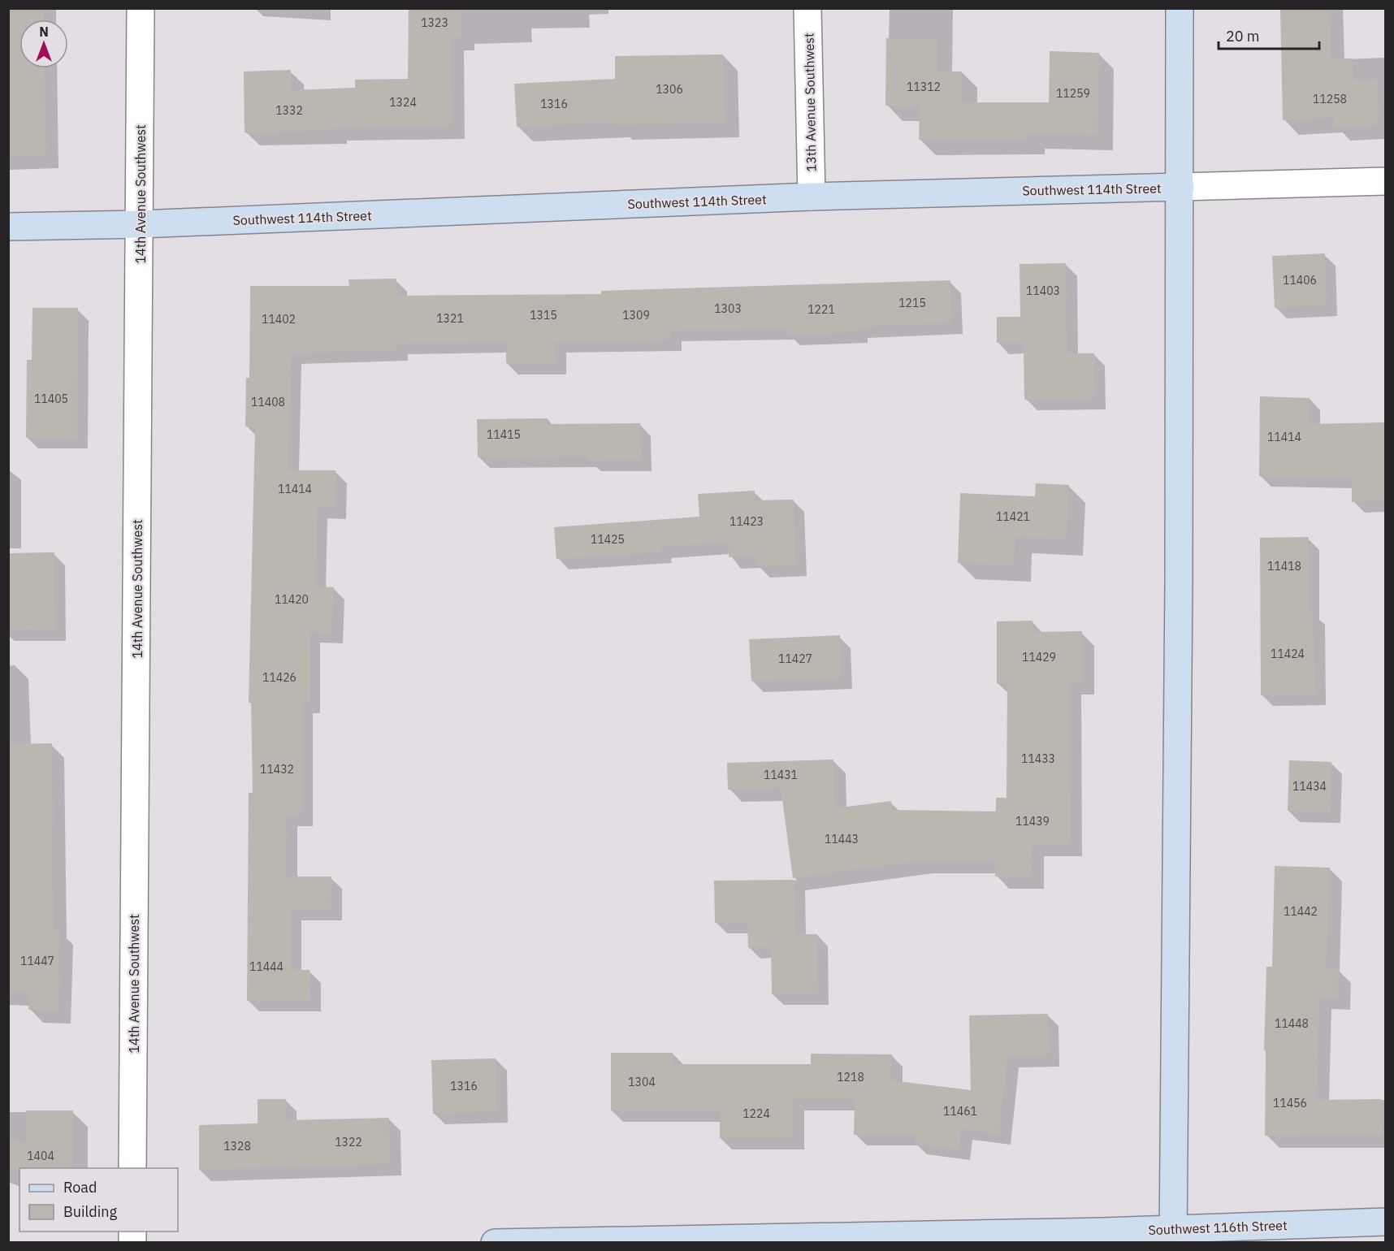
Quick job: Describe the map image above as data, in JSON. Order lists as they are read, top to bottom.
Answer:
{
  "streets": {
    "street": [
      "13th Avenue Southwest",
      "Southwest 114th Street",
      "14th Avenue Southwest",
      "Southwest 116th Street"
    ]
  },
  "crossings": [
    ["13th Avenue Southwest", "Southwest 114th Street"],
    ["Southwest 114th Street", "14th Avenue Southwest"]
  ],
  "house_numbers": [
    "1323",
    "11312",
    "1306",
    "11259",
    "11258",
    "1324",
    "1316",
    "1332",
    "11406",
    "11403",
    "1215",
    "1303",
    "1221",
    "1315",
    "1309",
    "1321",
    "11402",
    "11405",
    "11408",
    "11415",
    "11414",
    "11414",
    "11421",
    "11423",
    "11425",
    "11418",
    "11420",
    "11424",
    "11429",
    "11427",
    "11426",
    "11433",
    "11432",
    "11431",
    "11434",
    "11439",
    "11443",
    "11442",
    "11447",
    "11444",
    "11448",
    "1218",
    "1304",
    "1316",
    "11456",
    "11461",
    "1224",
    "1322",
    "1328",
    "1404"
  ],
  "legend": ["Road", "Building"],
  "scale_bar": "20 m",
  "north": "top"
}
